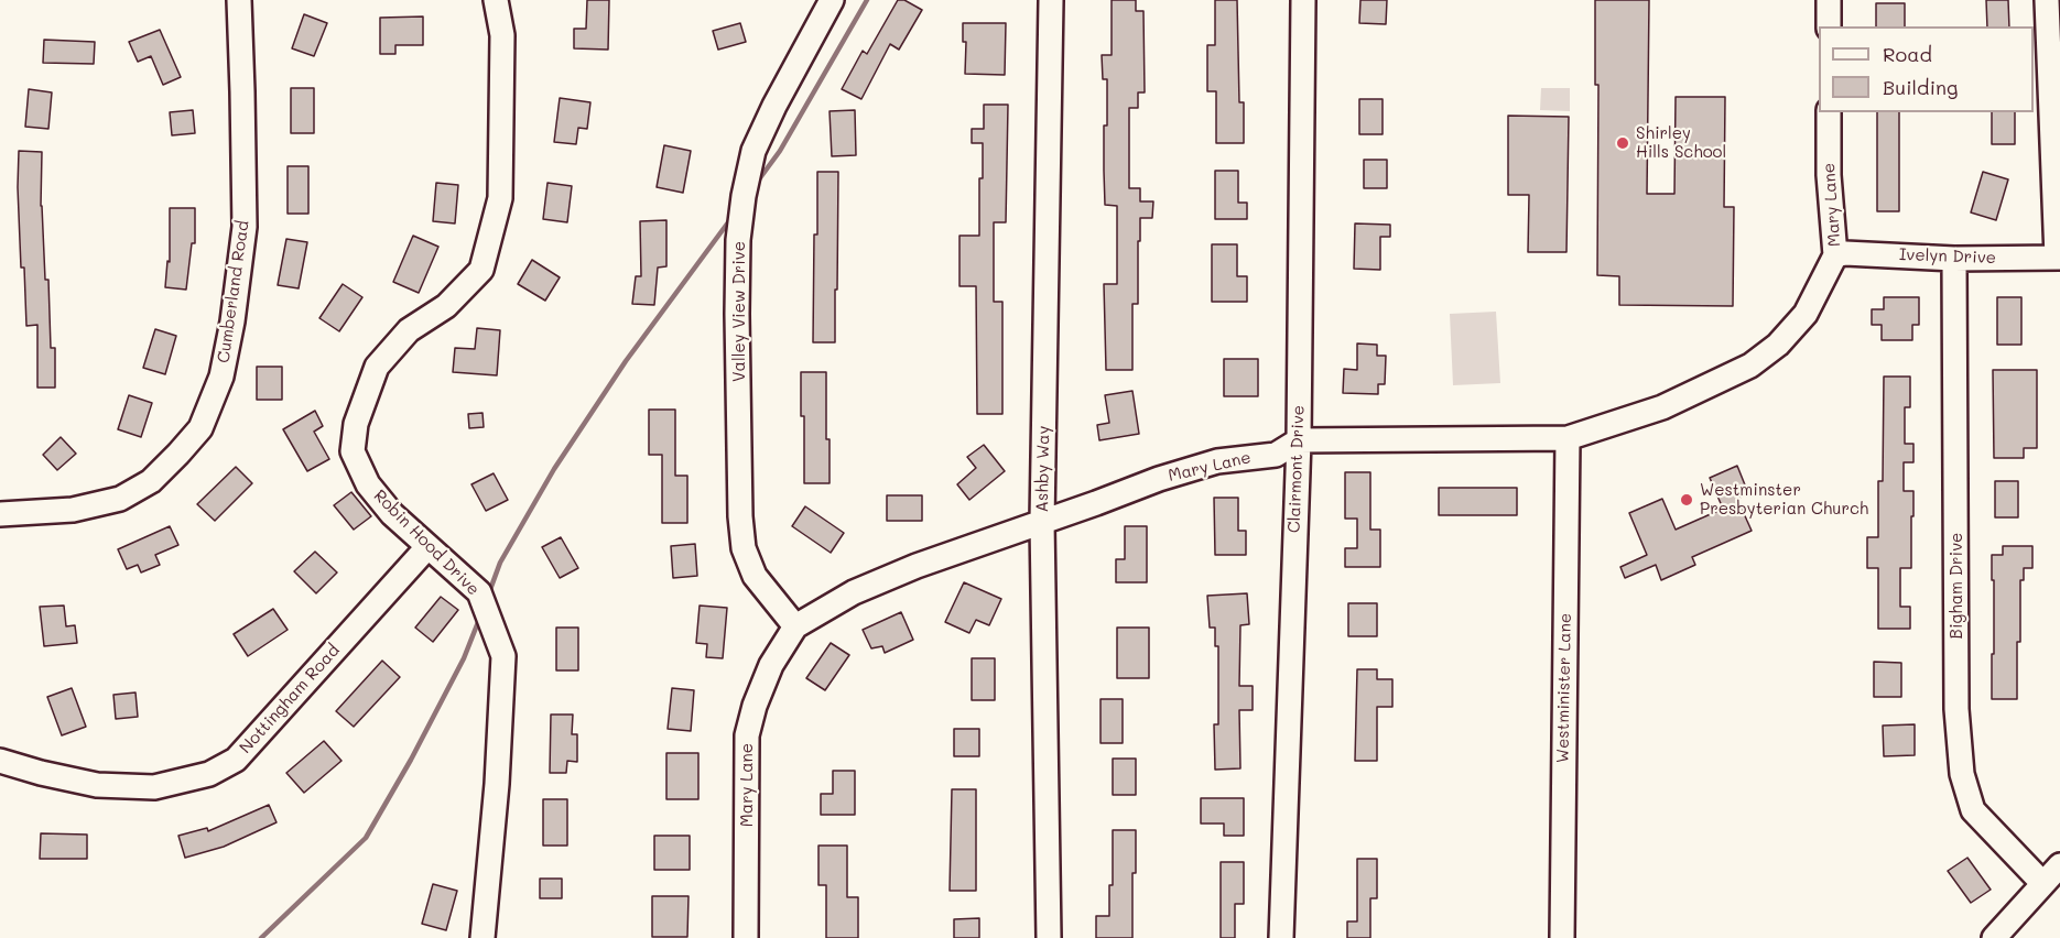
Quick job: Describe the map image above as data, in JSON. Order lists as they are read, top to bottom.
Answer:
{
  "streets": {
    "street": [
      "Mary Lane",
      "Ivelyn Drive",
      "Cumberland Road",
      "Valley View Drive",
      "Ashby Way",
      "Clairmont Drive",
      "Robin Hood Drive",
      "Bigham Drive",
      "Westminister Lane",
      "Nottingham Road"
    ]
  },
  "crossings": [
    ["Mary Lane", "Ivelyn Drive"],
    ["Mary Lane", "Valley View Drive"],
    ["Mary Lane", "Ashby Way"],
    ["Mary Lane", "Clairmont Drive"],
    ["Mary Lane", "Westminister Lane"],
    ["Ivelyn Drive", "Bigham Drive"],
    ["Robin Hood Drive", "Nottingham Road"]
  ],
  "places": ["Shirley Hills School", "Westminster Presbyterian Church"],
  "legend": ["Road", "Building"]
}
